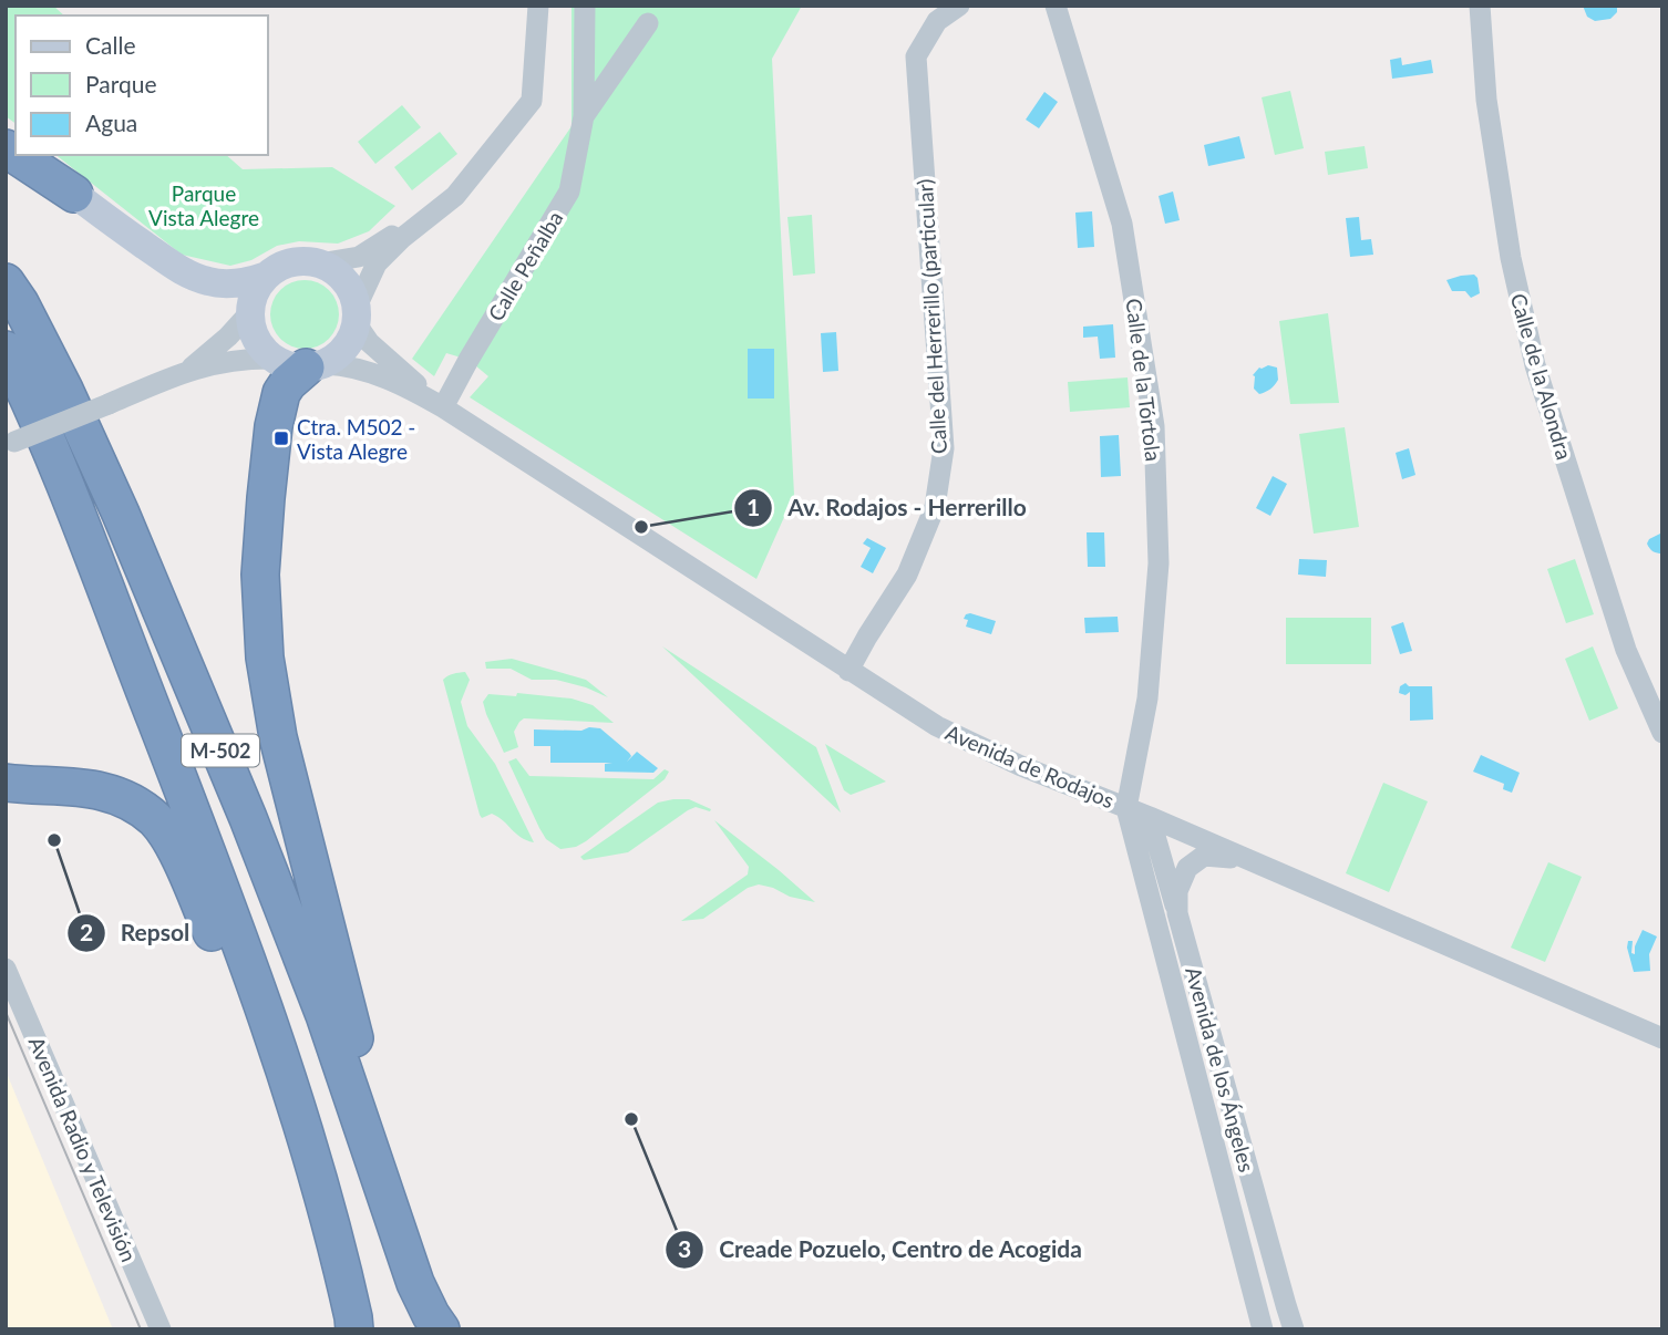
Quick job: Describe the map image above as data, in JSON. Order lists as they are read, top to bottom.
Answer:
{
  "streets": {
    "highway": ["M-502"],
    "street": [
      "Calle Peñalba",
      "Calle del Herrerillo (particular)",
      "Calle de la Alondra",
      "Calle de la Tórtola",
      "Avenida de Rodajos",
      "Avenida de los Ángeles",
      "Avenida Radio y Televisión"
    ]
  },
  "crossings": [
    ["Calle Peñalba", "Avenida de Rodajos"],
    ["Calle del Herrerillo (particular)", "Avenida de Rodajos"],
    ["Calle de la Tórtola", "Avenida de Rodajos"],
    ["Calle de la Tórtola", "Avenida de los Ángeles"],
    ["M-502", "Avenida de Rodajos"],
    ["Avenida de Rodajos", "Avenida de los Ángeles"]
  ],
  "parks": ["Parque Vista Alegre"],
  "places": {
    "transit": ["Ctra. M502 - Vista Alegre"],
    "other": ["Av. Rodajos - Herrerillo", "Repsol", "Creade Pozuelo, Centro de Acogida"]
  },
  "legend": ["Calle", "Parque", "Agua"]
}
